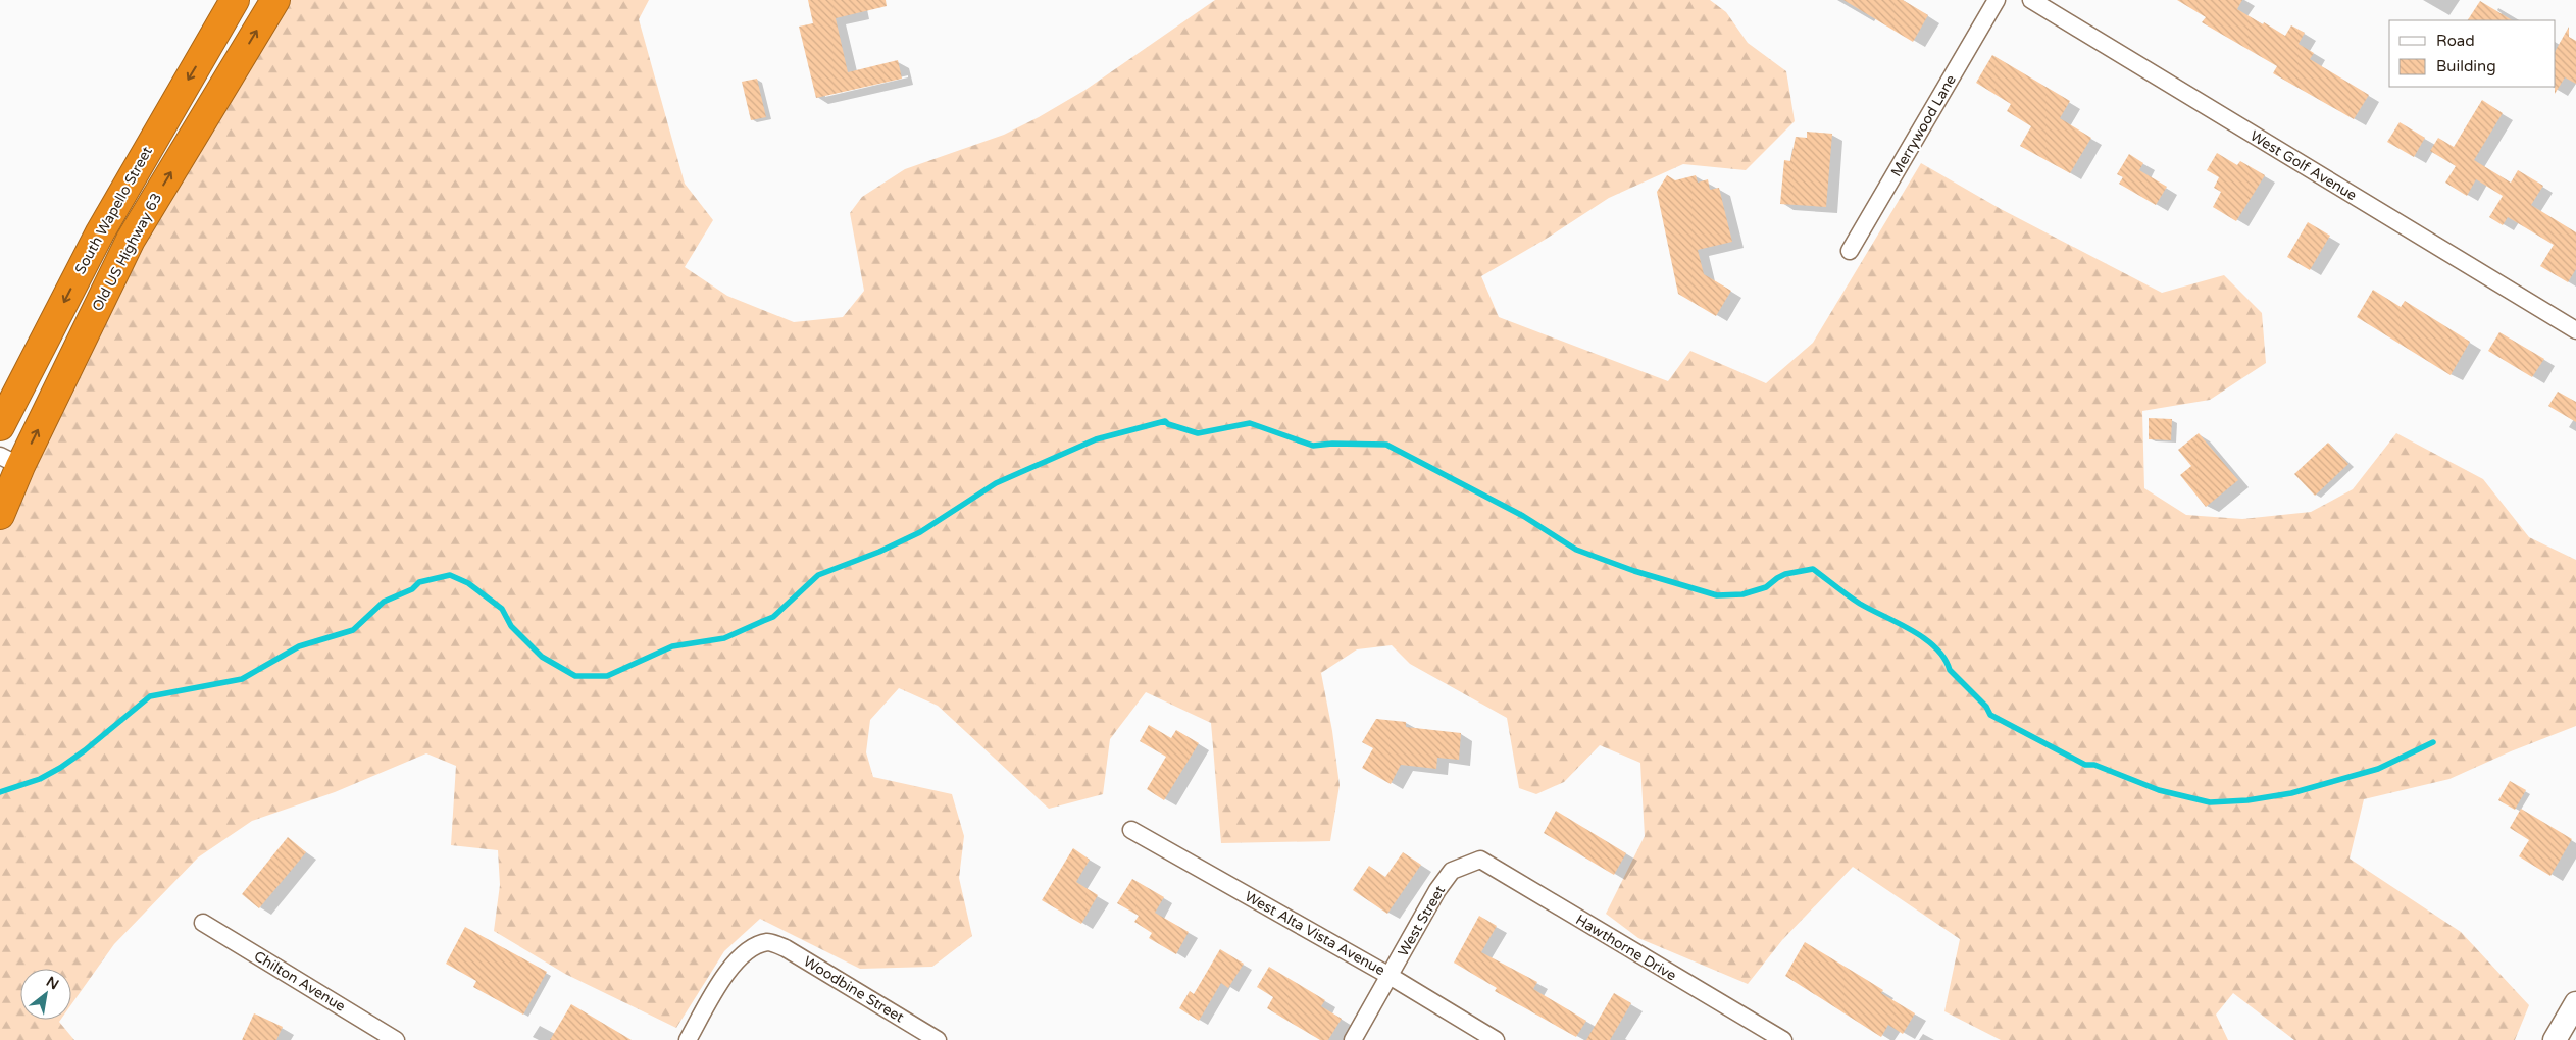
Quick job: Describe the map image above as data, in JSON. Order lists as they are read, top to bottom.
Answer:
{
  "streets": {
    "highway": ["South Wapello Street", "Old US Highway 63"],
    "street": [
      "Merrywood Lane",
      "West Golf Avenue",
      "West Street",
      "West Alta Vista Avenue",
      "Hawthorne Drive",
      "Chilton Avenue",
      "Woodbine Street"
    ]
  },
  "crossings": [
    ["West Street", "West Alta Vista Avenue"],
    ["West Street", "Hawthorne Drive"]
  ],
  "one_way": ["South Wapello Street", "Old US Highway 63"],
  "legend": ["Road", "Building"],
  "north": "top right"
}
